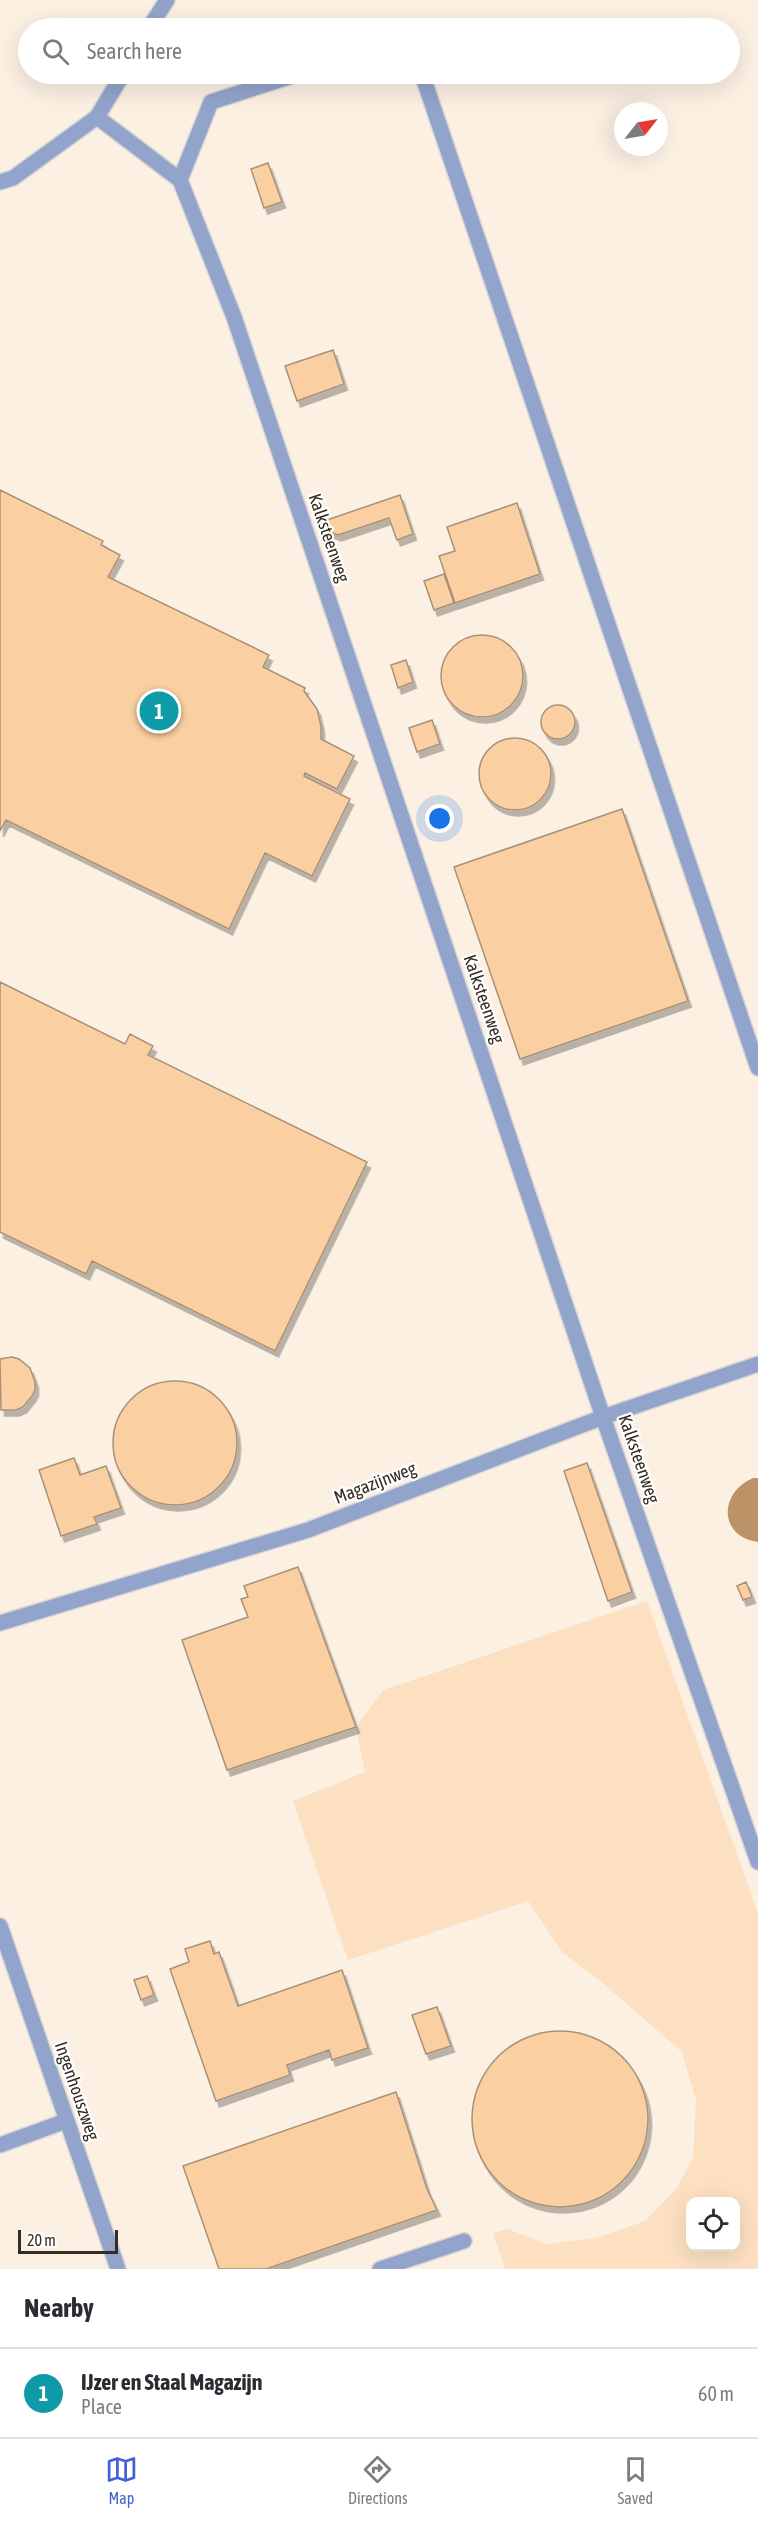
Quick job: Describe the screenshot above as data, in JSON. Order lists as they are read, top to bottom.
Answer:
{
  "streets": {
    "street": ["Kalksteenweg", "Magazijnweg", "Ingenhouszweg"]
  },
  "crossings": [
    ["Kalksteenweg", "Magazijnweg"]
  ],
  "scale_bar": "20 m",
  "north": "top right",
  "page": {
    "search": "Search here",
    "pins": "1",
    "scale": "20 m",
    "heading": "Nearby",
    "list": [
      {
        "mark": "1",
        "name": "IJzer en Staal Magazijn",
        "note": "Place",
        "value": "60 m"
      }
    ],
    "nav": ["Map", "Directions", "Saved"]
  }
}
